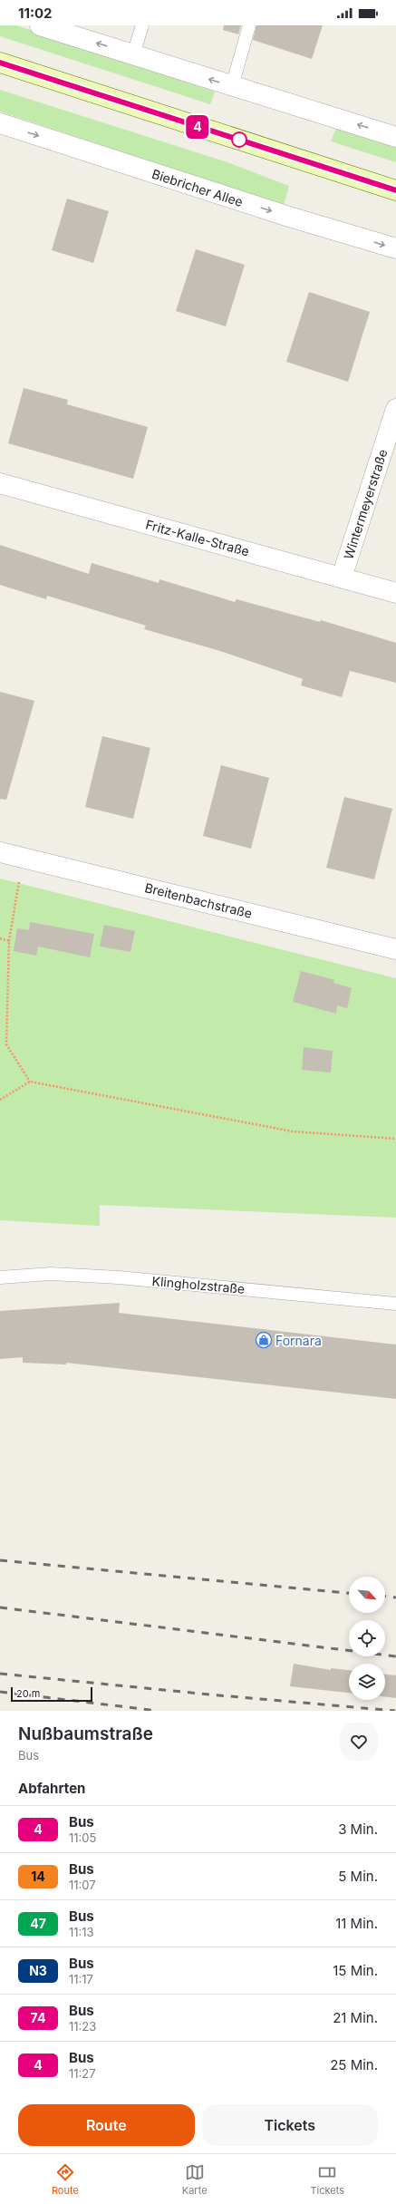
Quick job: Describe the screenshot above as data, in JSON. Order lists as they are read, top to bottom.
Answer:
{
  "streets": {
    "street": [
      "Biebricher Allee",
      "Wintermeyerstraße",
      "Fritz-Kalle-Straße",
      "Breitenbachstraße"
    ],
    "lane": ["Klingholzstraße"]
  },
  "crossings": [
    ["Wintermeyerstraße", "Fritz-Kalle-Straße"]
  ],
  "places": {
    "shop": ["Fornara"]
  },
  "lines": ["bus line 4"],
  "scale_bar": "20 m",
  "north": "bottom right",
  "page": {
    "status": "11:02",
    "on_map": "4",
    "scale": "20 m",
    "heading": [
      ["Nußbaumstraße", "Bus"],
      "Abfahrten"
    ],
    "list": [
      {
        "mark": "4",
        "name": "Bus",
        "note": "11:05",
        "value": "3 Min."
      },
      {
        "mark": "14",
        "name": "Bus",
        "note": "11:07",
        "value": "5 Min."
      },
      {
        "mark": "47",
        "name": "Bus",
        "note": "11:13",
        "value": "11 Min."
      },
      {
        "mark": "N3",
        "name": "Bus",
        "note": "11:17",
        "value": "15 Min."
      },
      {
        "mark": "74",
        "name": "Bus",
        "note": "11:23",
        "value": "21 Min."
      },
      {
        "mark": "4",
        "name": "Bus",
        "note": "11:27",
        "value": "25 Min."
      }
    ],
    "buttons": ["Route", "Tickets"],
    "tabs": ["Route", "Karte", "Tickets"]
  }
}
